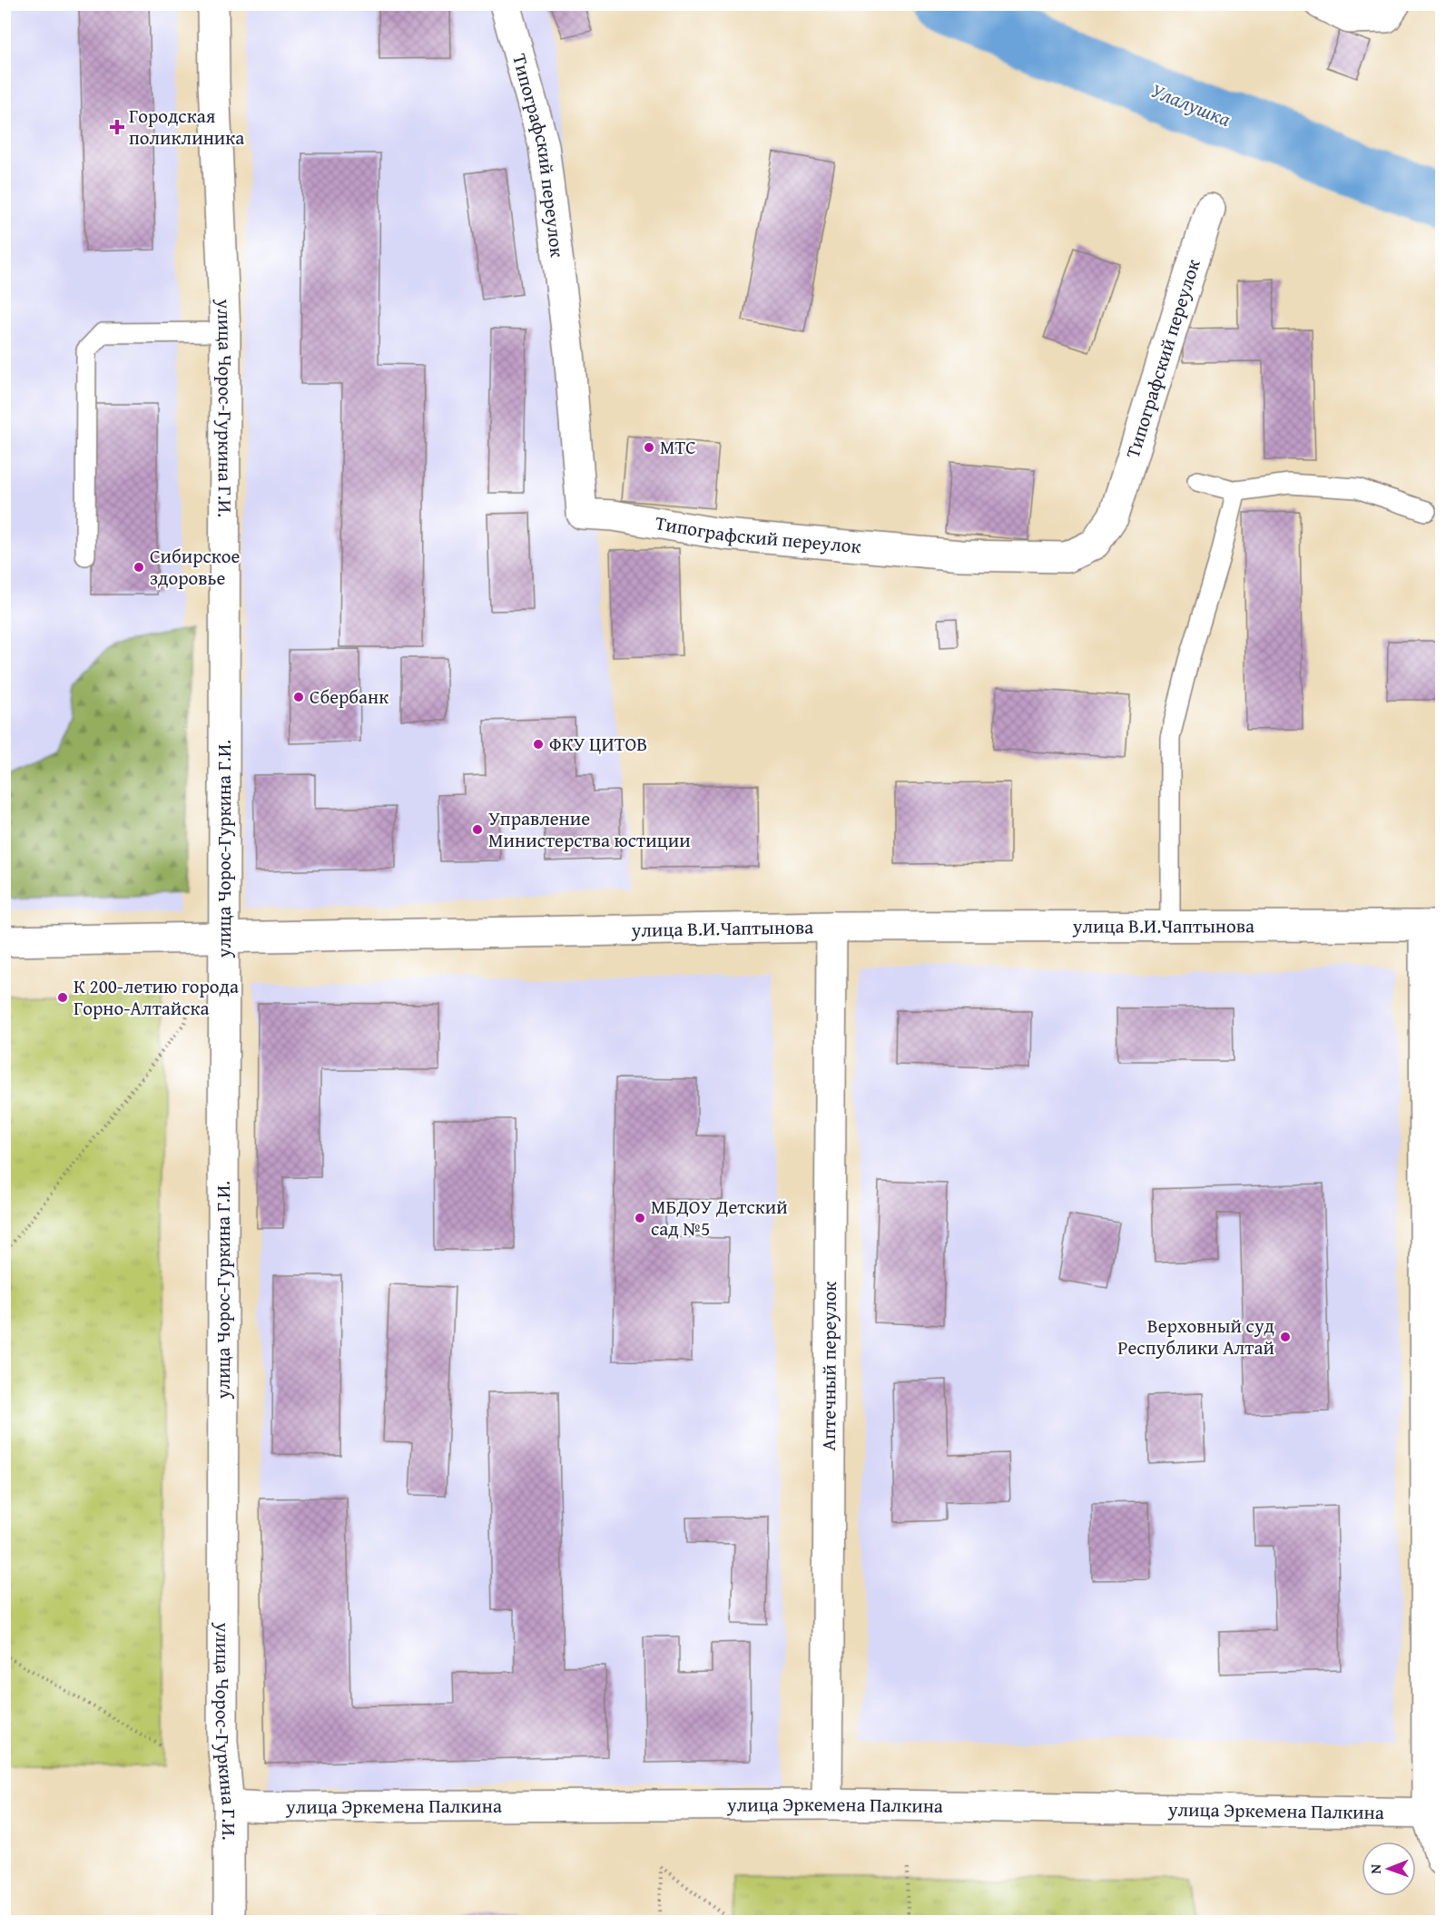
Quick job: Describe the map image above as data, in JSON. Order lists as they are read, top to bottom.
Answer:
{
  "streets": {
    "street": [
      "Типографский переулок",
      "улица Чорос-Гуркина Г.И.",
      "улица В.И.Чаптынова",
      "Аптечный переулок",
      "улица Эркемена Палкина"
    ]
  },
  "crossings": [
    ["улица Чорос-Гуркина Г.И.", "улица В.И.Чаптынова"],
    ["улица Чорос-Гуркина Г.И.", "улица Эркемена Палкина"],
    ["улица В.И.Чаптынова", "Аптечный переулок"],
    ["Аптечный переулок", "улица Эркемена Палкина"]
  ],
  "water": ["Улалушка"],
  "places": {
    "health": ["Городская поликлиника"],
    "other": [
      "МТС",
      "Сибирское здоровье",
      "Сбербанк",
      "ФКУ ЦИТОВ",
      "Управление Министерства юстиции",
      "К 200-летию города Горно-Алтайска",
      "МБДОУ Детский сад №5",
      "Верховный суд Республики Алтай"
    ]
  },
  "north": "left"
}
